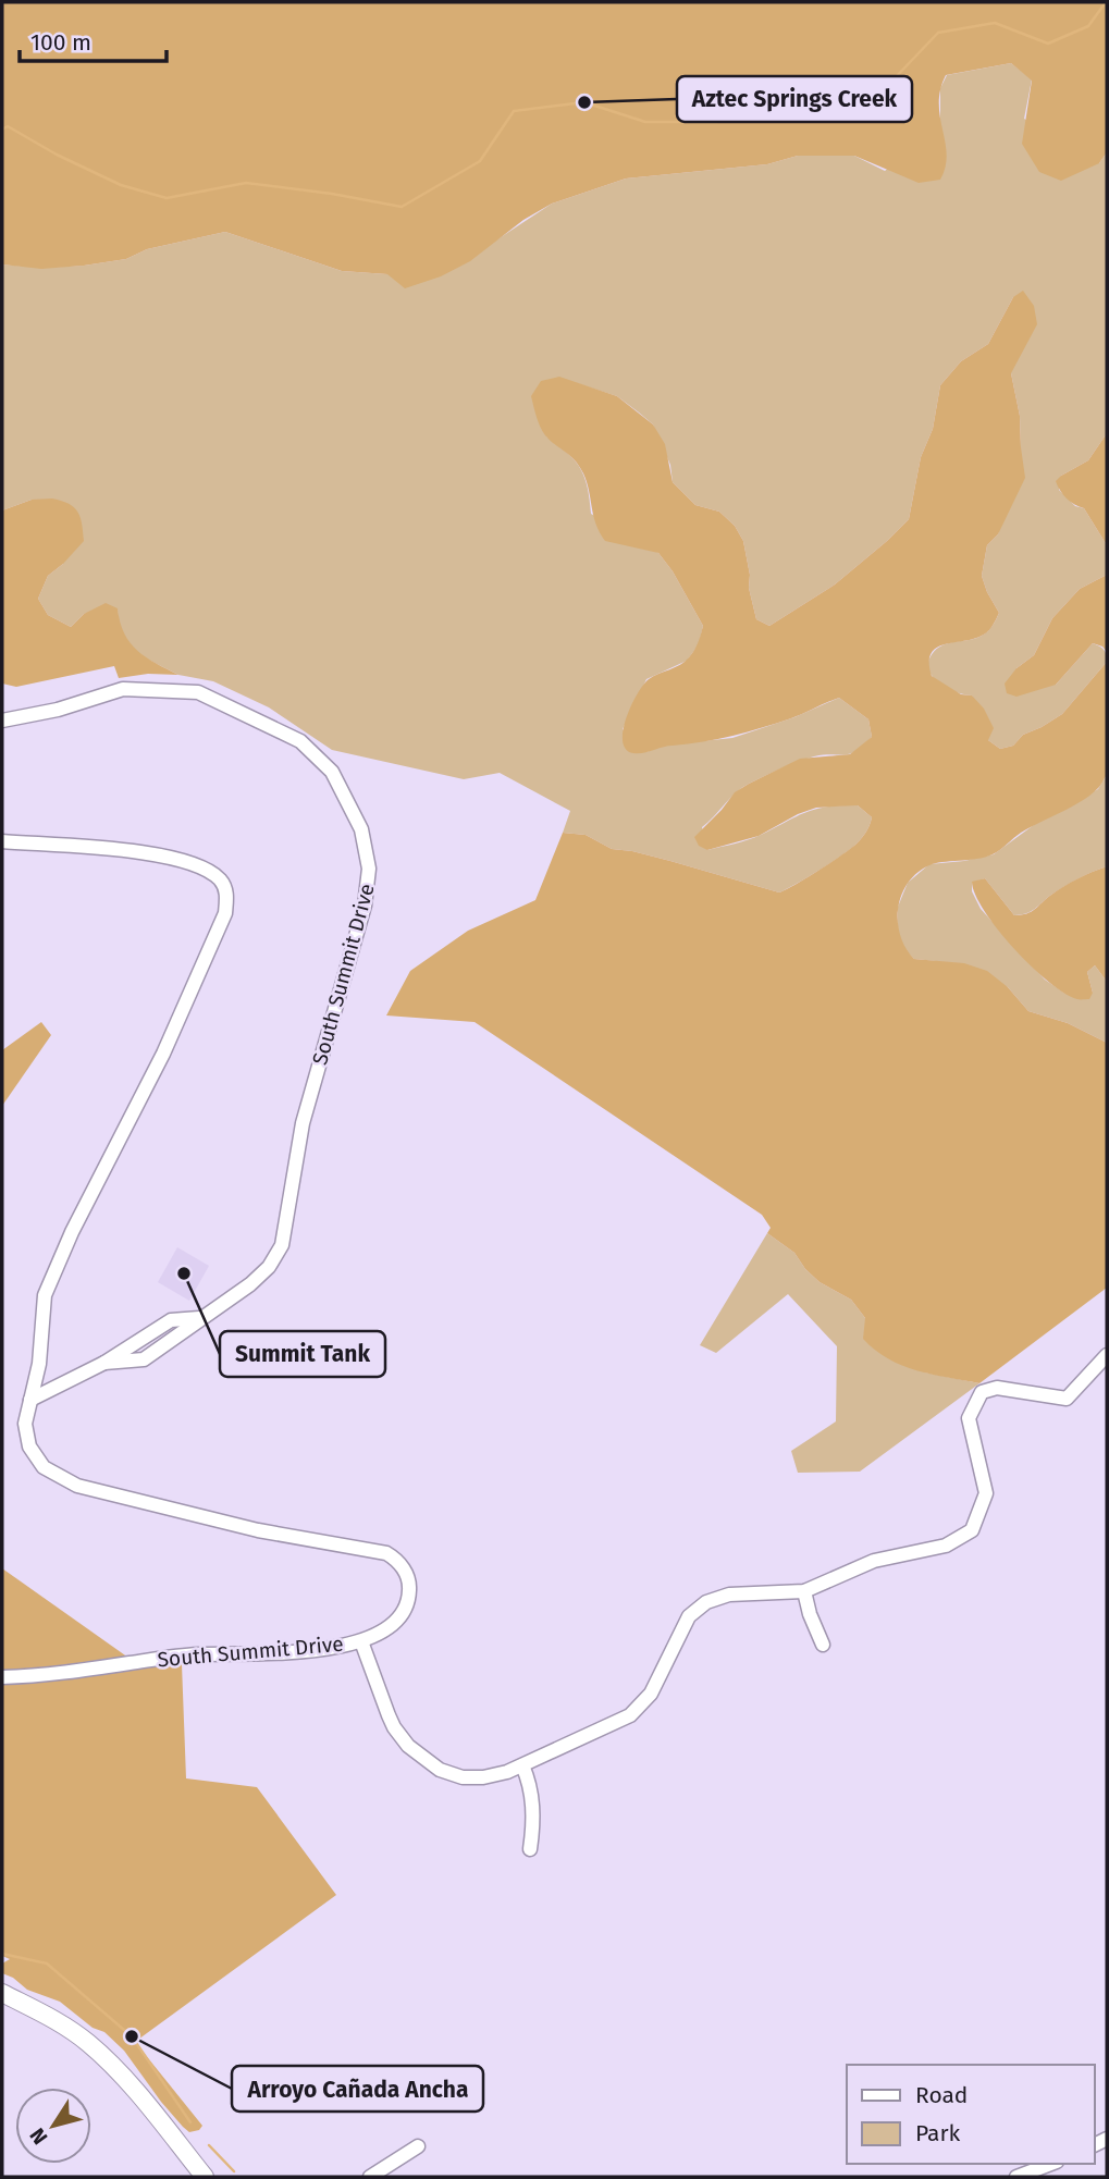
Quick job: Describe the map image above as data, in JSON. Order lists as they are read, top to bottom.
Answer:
{
  "streets": {
    "street": ["South Summit Drive"]
  },
  "places": ["Aztec Springs Creek", "Summit Tank", "Arroyo Cañada Ancha"],
  "legend": ["Road", "Park"],
  "scale_bar": "100 m",
  "north": "bottom left"
}
